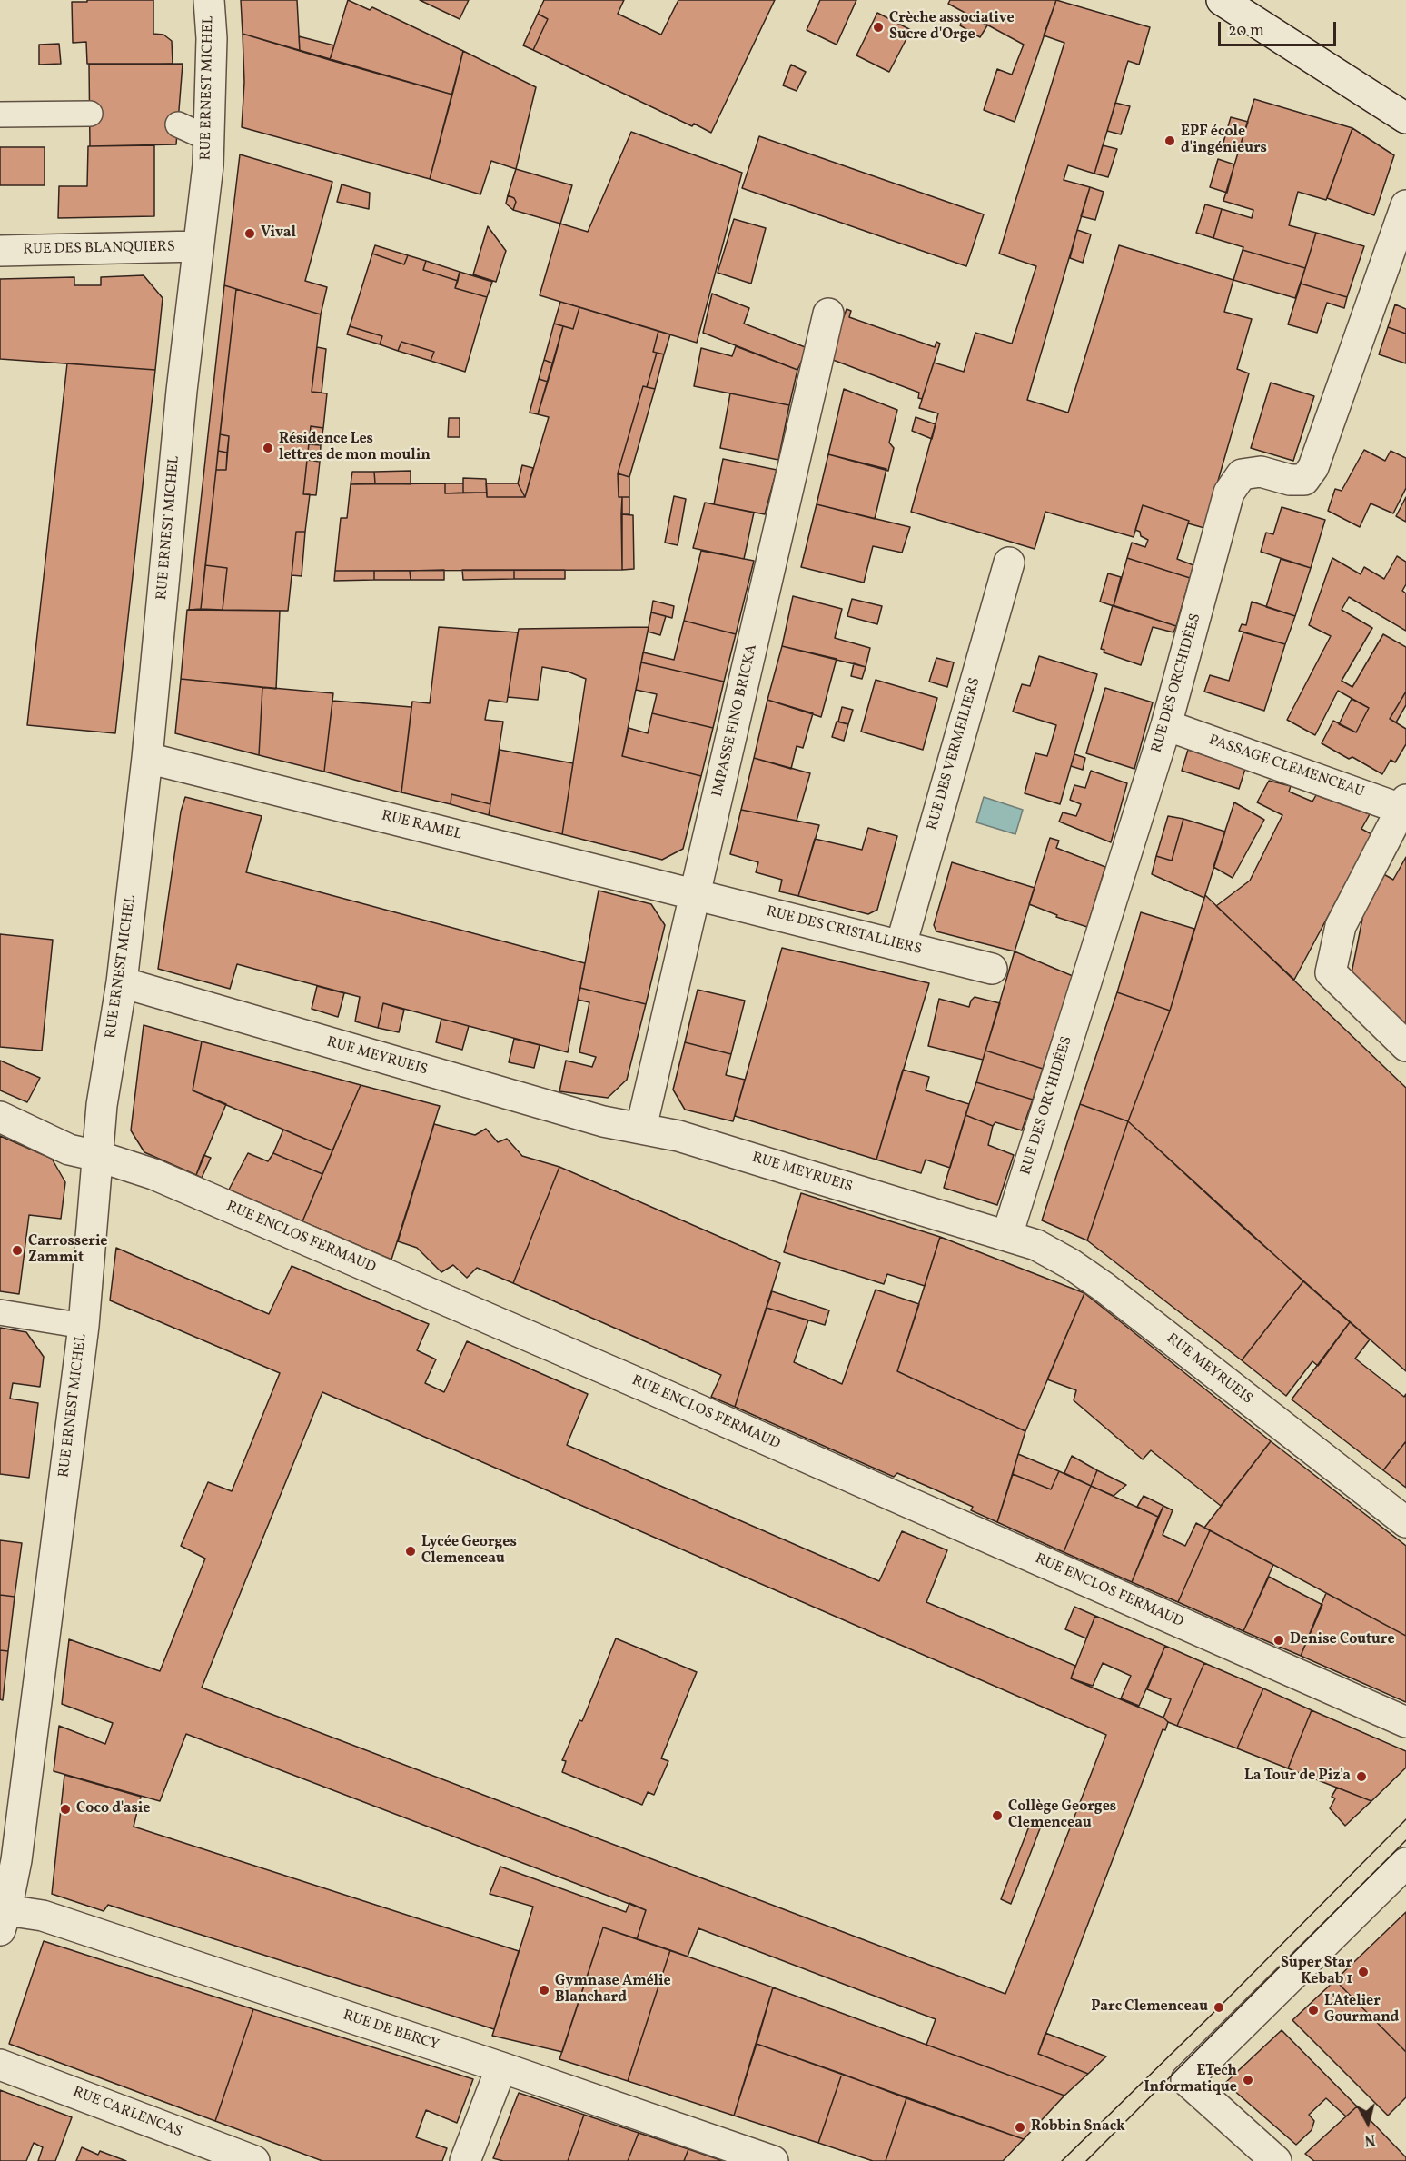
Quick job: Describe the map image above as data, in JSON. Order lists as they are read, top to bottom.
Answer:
{
  "streets": {
    "street": [
      "RUE ERNEST MICHEL",
      "RUE DES BLANQUIERS",
      "RUE DES ORCHIDÉES",
      "IMPASSE FINO BRICKA",
      "RUE DES VERMEILIERS",
      "PASSAGE CLEMENCEAU",
      "RUE RAMEL",
      "RUE DES CRISTALLIERS",
      "RUE MEYRUEIS",
      "RUE ENCLOS FERMAUD",
      "RUE DE BERCY",
      "RUE CARLENCAS"
    ]
  },
  "crossings": [
    ["RUE ERNEST MICHEL", "RUE DES BLANQUIERS"],
    ["RUE ERNEST MICHEL", "RUE RAMEL"],
    ["RUE ERNEST MICHEL", "RUE MEYRUEIS"],
    ["RUE ERNEST MICHEL", "RUE ENCLOS FERMAUD"],
    ["RUE ERNEST MICHEL", "RUE DE BERCY"],
    ["RUE DES ORCHIDÉES", "PASSAGE CLEMENCEAU"],
    ["RUE DES ORCHIDÉES", "RUE MEYRUEIS"],
    ["IMPASSE FINO BRICKA", "RUE RAMEL"],
    ["IMPASSE FINO BRICKA", "RUE DES CRISTALLIERS"],
    ["IMPASSE FINO BRICKA", "RUE MEYRUEIS"],
    ["RUE DES VERMEILIERS", "RUE DES CRISTALLIERS"],
    ["RUE RAMEL", "RUE DES CRISTALLIERS"]
  ],
  "places": [
    "Crèche associative Sucre d'Orge",
    "EPF école d'ingénieurs",
    "Vival",
    "Résidence Les lettres de mon moulin",
    "Carrosserie Zammit",
    "Lycée Georges Clemenceau",
    "Denise Couture",
    "La Tour de Piz'a",
    "Coco d'asie",
    "Collège Georges Clemenceau",
    "Super Star Kebab 1",
    "Gymnase Amélie Blanchard",
    "Parc Clemenceau",
    "L'Atelier Gourmand",
    "ETech Informatique",
    "Robbin Snack"
  ],
  "scale_bar": "20 m",
  "north": "bottom"
}
